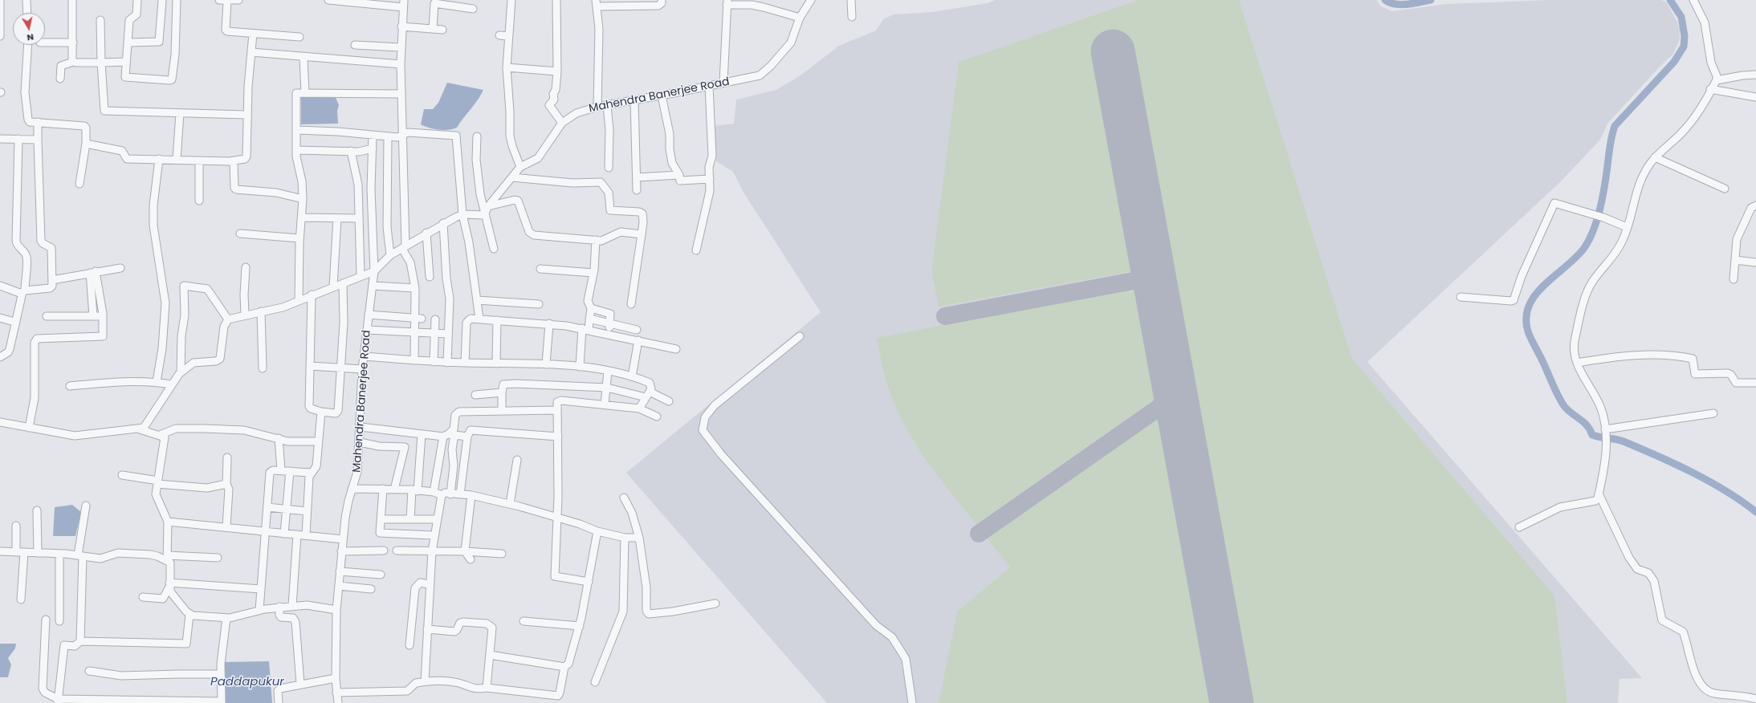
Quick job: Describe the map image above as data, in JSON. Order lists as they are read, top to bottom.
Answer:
{
  "streets": {
    "street": ["Mahendra Banerjee Road"]
  },
  "water": ["Paddapukur"],
  "north": "bottom"
}
